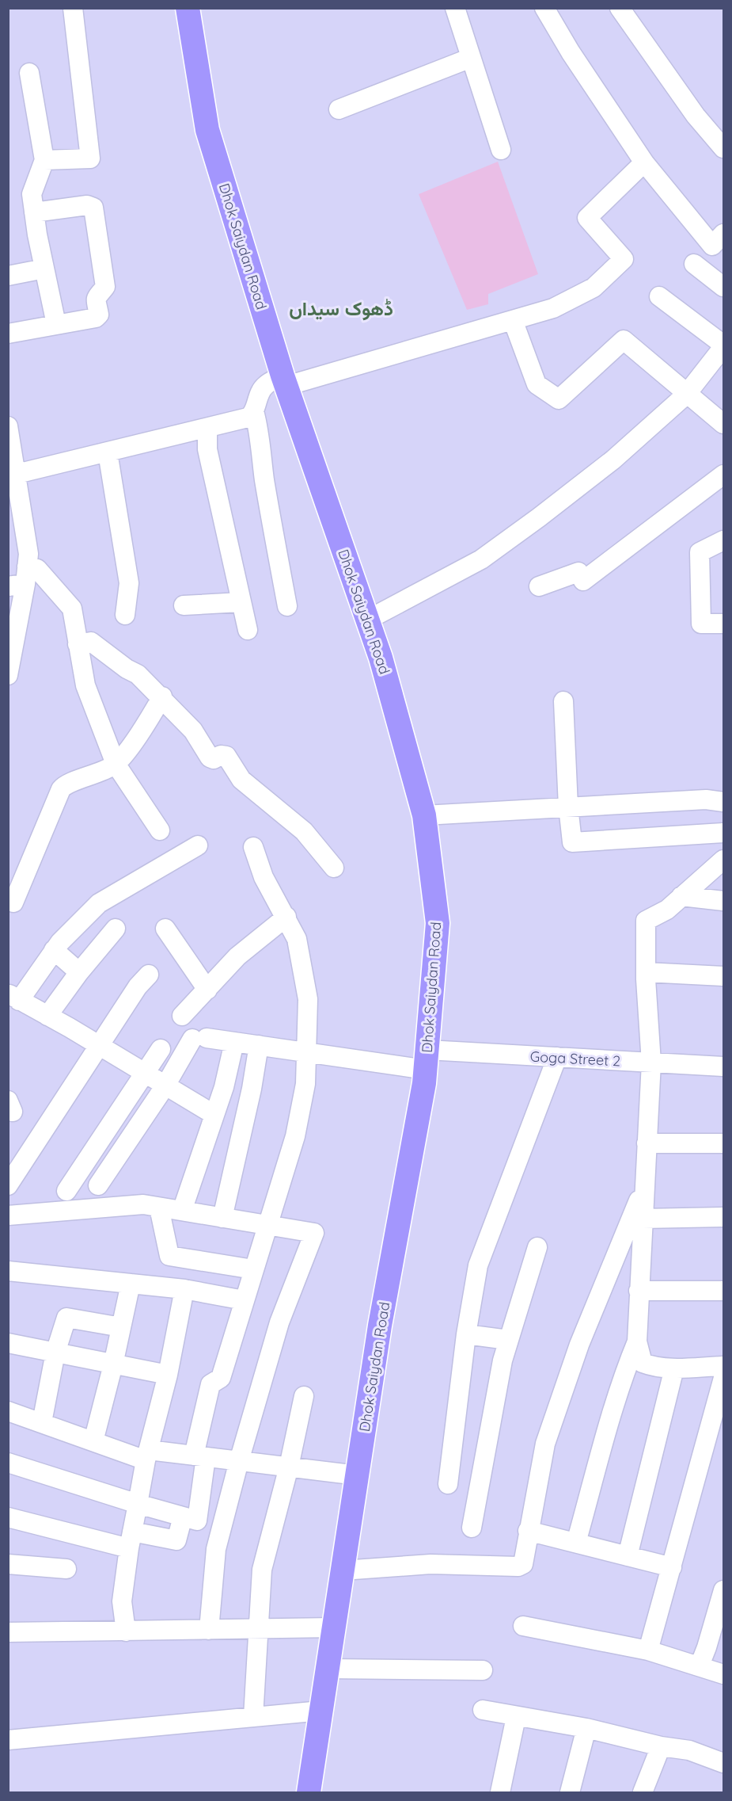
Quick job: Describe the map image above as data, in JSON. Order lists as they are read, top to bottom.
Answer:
{
  "streets": {
    "main road": ["Dhok Saiydan Road"],
    "street": ["Goga Street 2"]
  },
  "crossings": [
    ["Dhok Saiydan Road", "Goga Street 2"]
  ],
  "districts": ["ڈھوک سیداں"]
}
